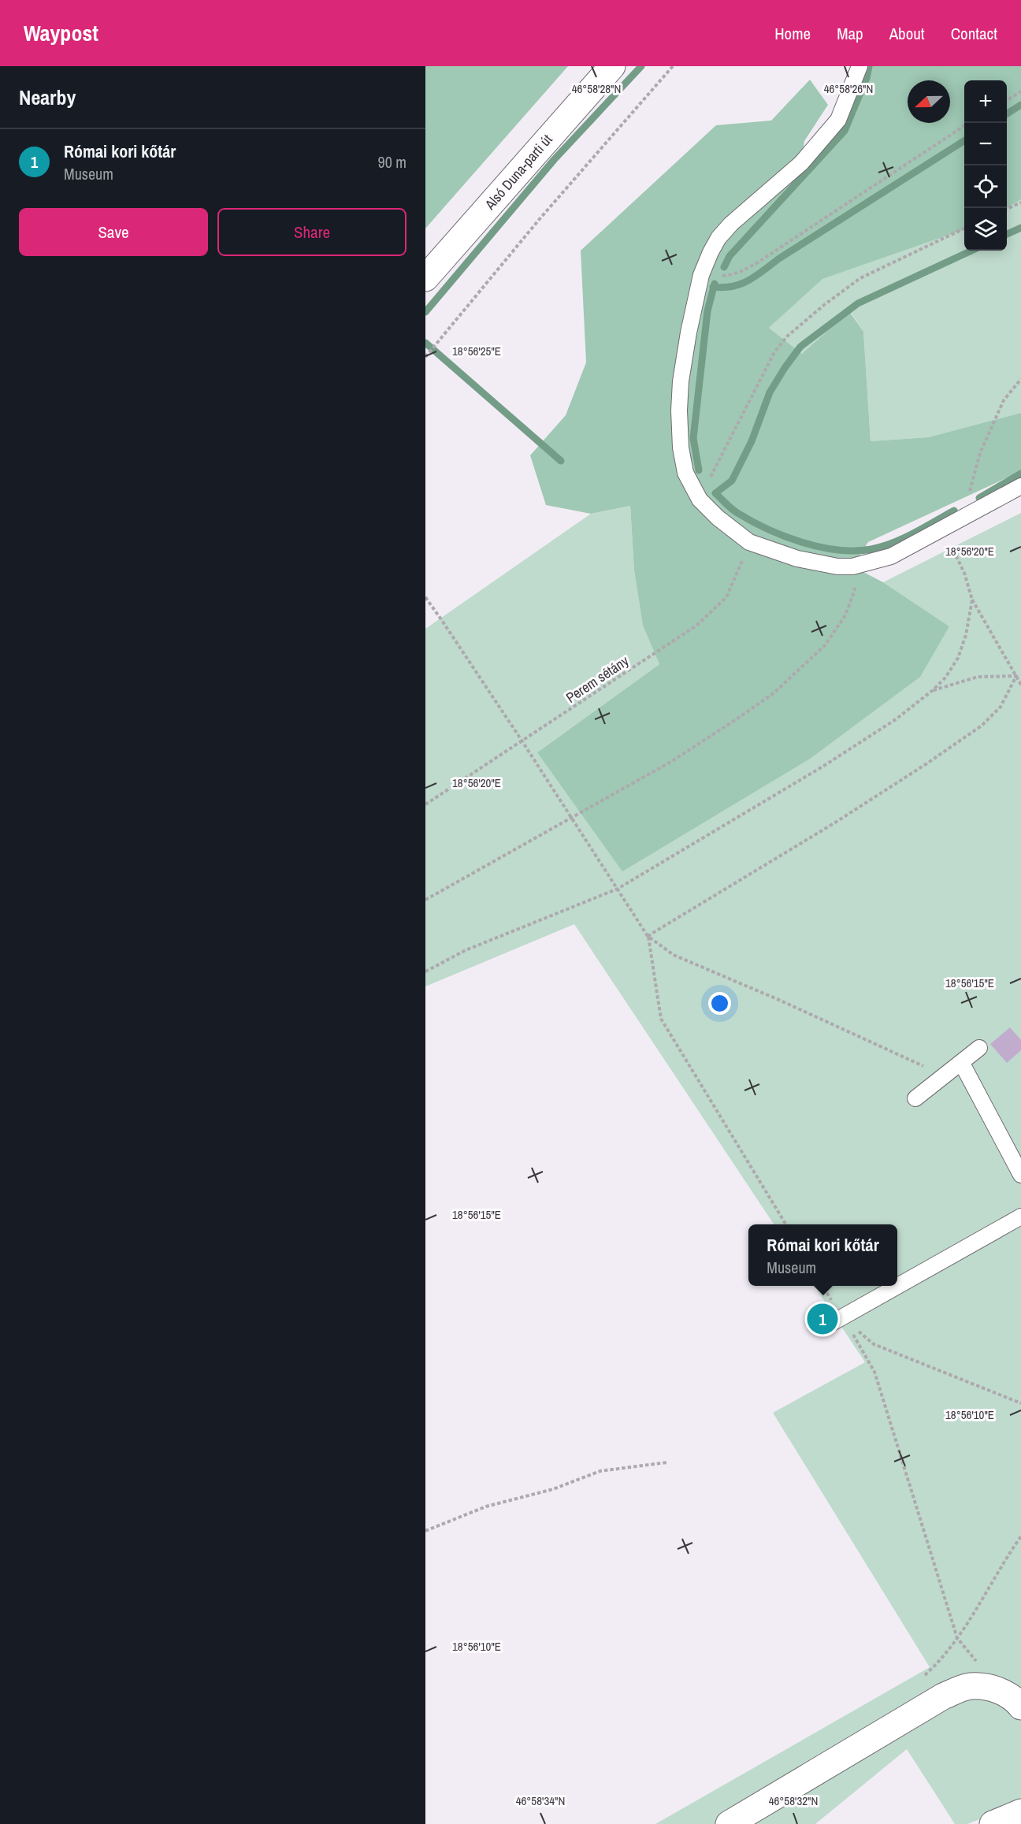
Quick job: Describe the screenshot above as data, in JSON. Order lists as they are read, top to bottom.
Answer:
{
  "streets": {
    "street": ["Alsó Duna-parti út"],
    "path": ["Perem sétány"]
  },
  "north": "left",
  "page": {
    "header": "Waypost",
    "nav": [
      "Home",
      "Map",
      "About",
      "Contact"
    ],
    "heading": "Nearby",
    "map_buttons": ["+", "−"],
    "list": [
      {
        "mark": "1",
        "name": "Római kori kőtár",
        "note": "Museum",
        "value": "90 m"
      }
    ],
    "buttons": ["Save", "Share"],
    "popup": ["Római kori kőtár", "Museum"],
    "pins": "1"
  },
  "coordinates": [
    "46°58'28\"N",
    "46°58'26\"N",
    "18°56'25\"E",
    "18°56'20\"E",
    "18°56'15\"E",
    "18°56'10\"E",
    "46°58'34\"N",
    "46°58'32\"N"
  ]
}
